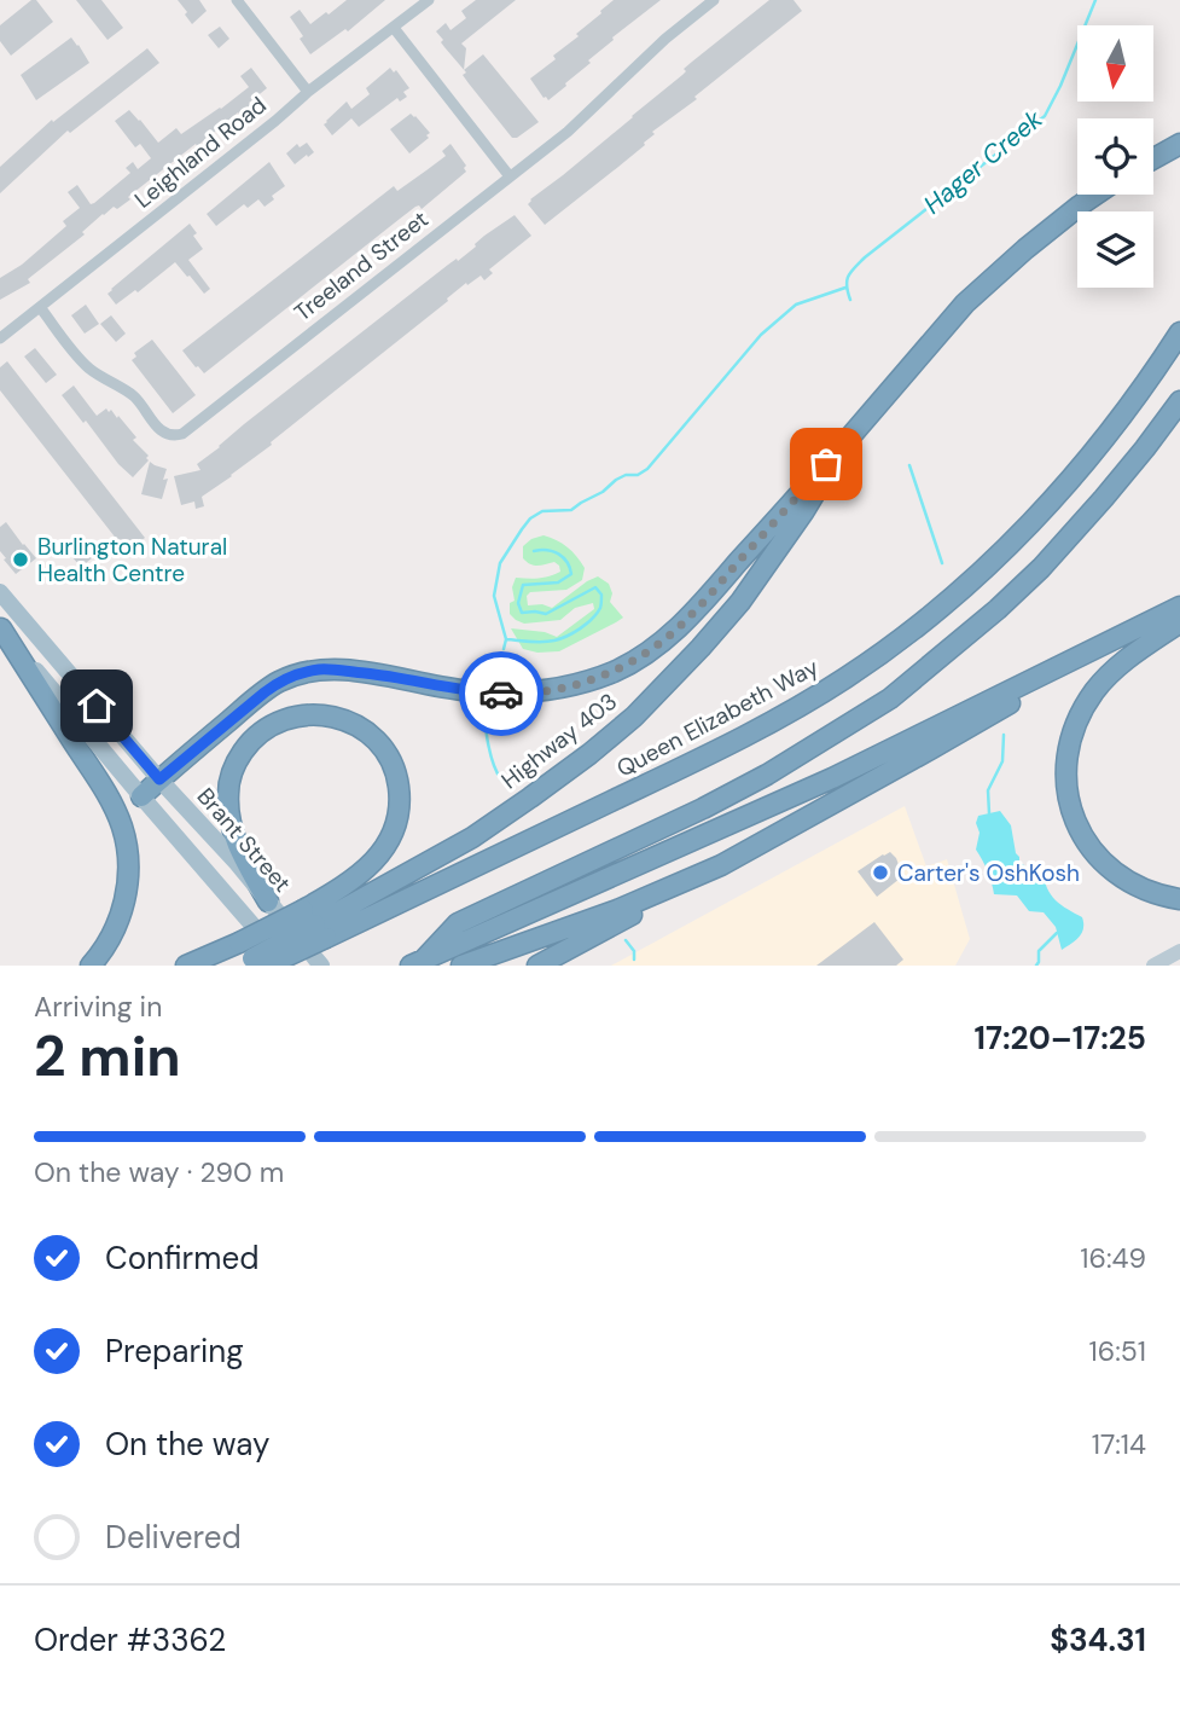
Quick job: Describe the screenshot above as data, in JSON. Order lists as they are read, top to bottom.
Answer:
{
  "streets": {
    "highway": ["Queen Elizabeth Way", "Highway 403"],
    "main road": ["Brant Street"],
    "street": ["Leighland Road", "Treeland Street"]
  },
  "crossings": [
    ["Leighland Road", "Treeland Street"],
    ["Queen Elizabeth Way", "Highway 403"]
  ],
  "water": ["Hager Creek"],
  "places": ["Burlington Natural Health Centre", "Carter's OshKosh"],
  "north": "bottom",
  "page": {
    "heading": ["2 min", "Arriving in", "17:20–17:25"],
    "panel": ["Order #3362", "$34.31"],
    "bar": "On the way · 290 m",
    "list": [
      ["Confirmed", "16:49"],
      ["Preparing", "16:51"],
      ["On the way", "17:14"],
      "Delivered"
    ]
  }
}
